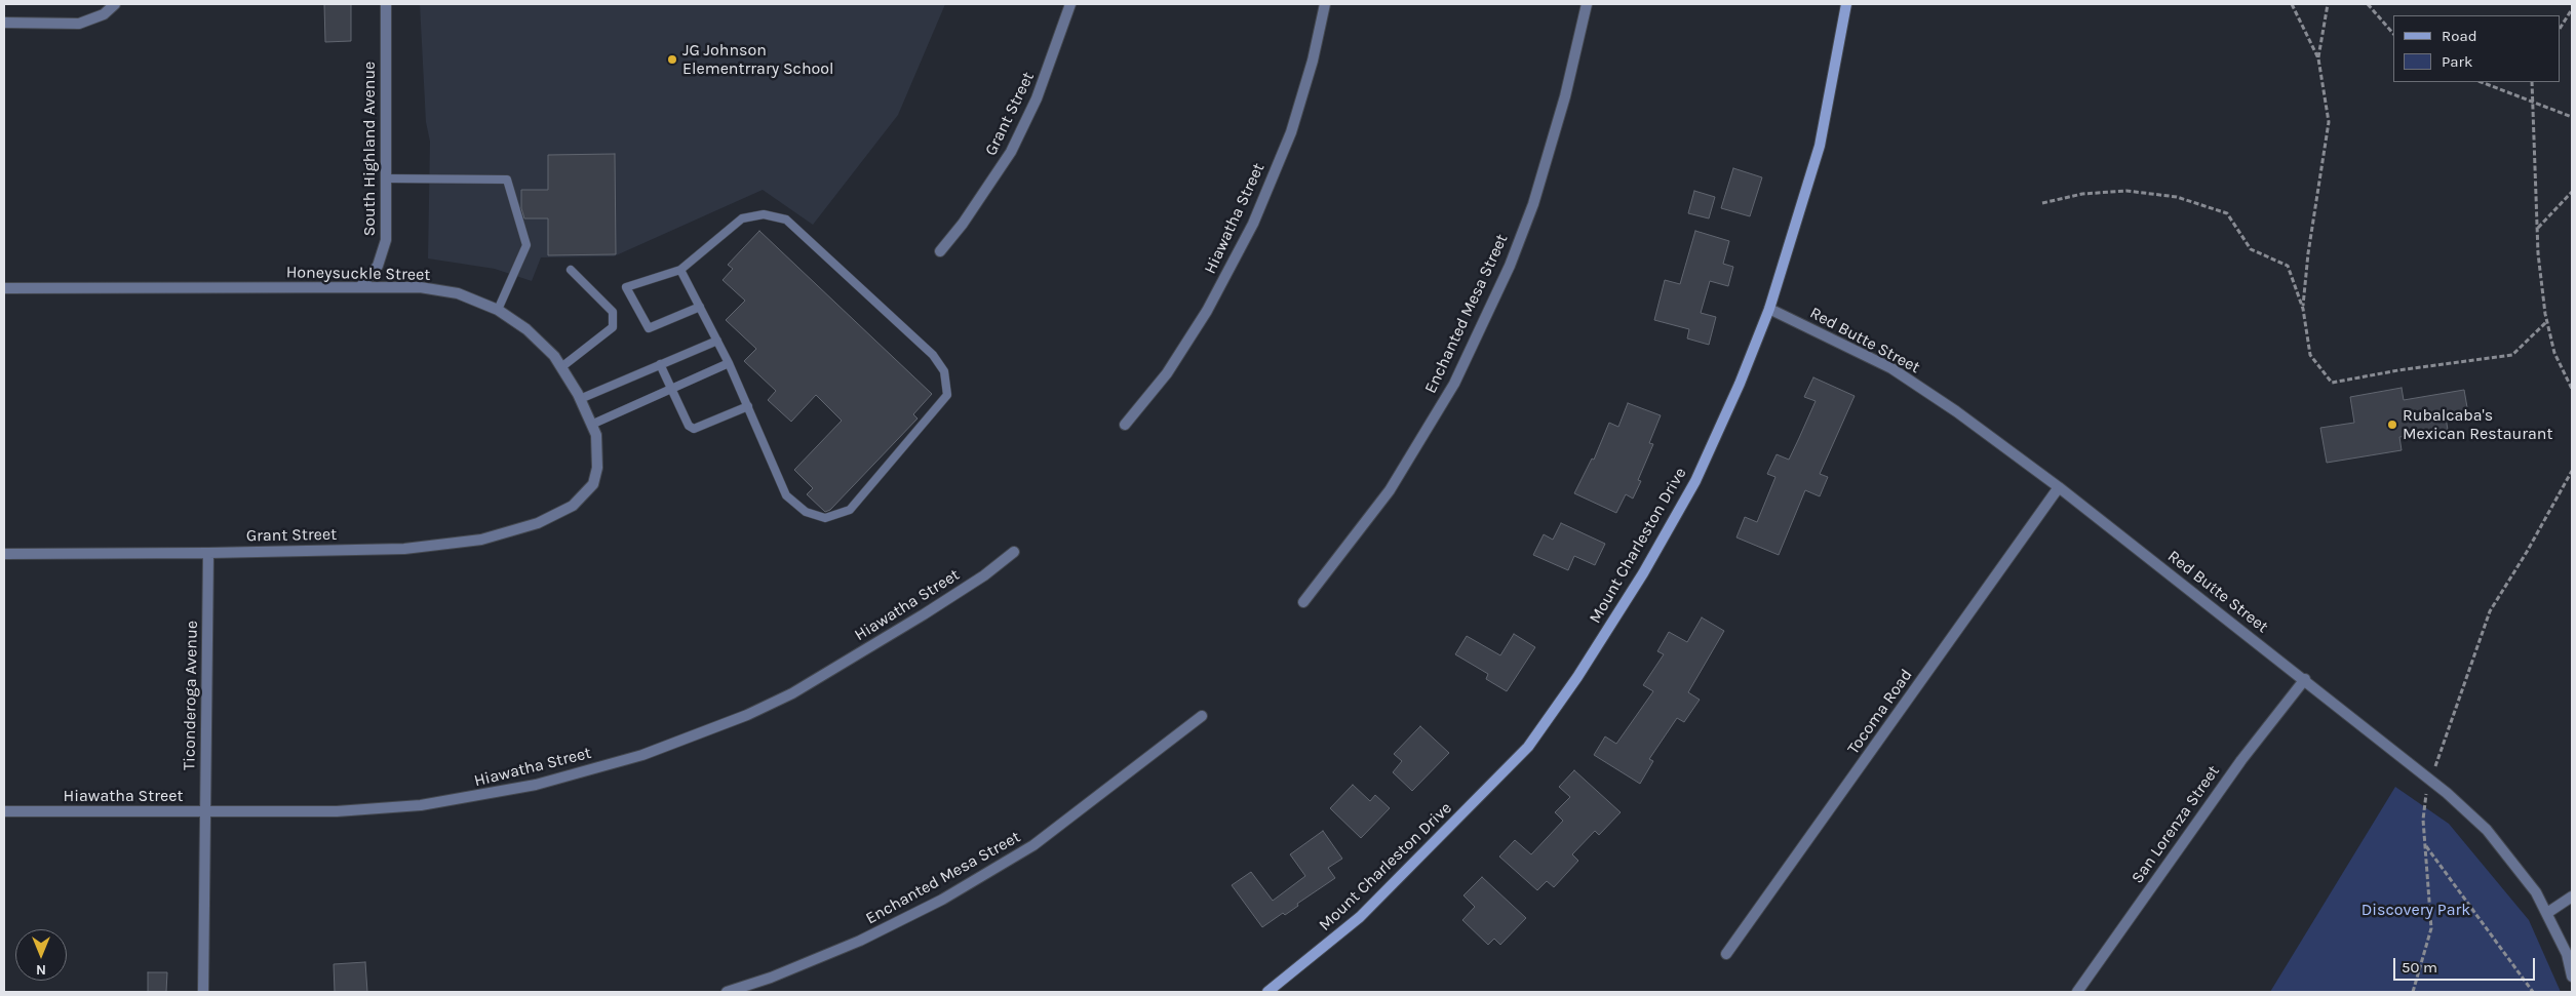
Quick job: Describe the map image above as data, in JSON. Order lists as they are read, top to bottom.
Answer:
{
  "streets": {
    "street": [
      "Grant Street",
      "South Highland Avenue",
      "Hiawatha Street",
      "Honeysuckle Street",
      "Enchanted Mesa Street",
      "Red Butte Street",
      "Mount Charleston Drive",
      "Ticonderoga Avenue",
      "Tocoma Road",
      "San Lorenza Street"
    ]
  },
  "crossings": [
    ["Grant Street", "Honeysuckle Street"],
    ["Grant Street", "Ticonderoga Avenue"],
    ["South Highland Avenue", "Honeysuckle Street"],
    ["Hiawatha Street", "Ticonderoga Avenue"],
    ["Red Butte Street", "Mount Charleston Drive"],
    ["Red Butte Street", "Tocoma Road"],
    ["Red Butte Street", "San Lorenza Street"]
  ],
  "parks": ["Discovery Park"],
  "places": ["JG Johnson Elementrrary School", "Rubalcaba's Mexican Restaurant"],
  "legend": ["Road", "Park"],
  "scale_bar": "50 m",
  "north": "bottom"
}
